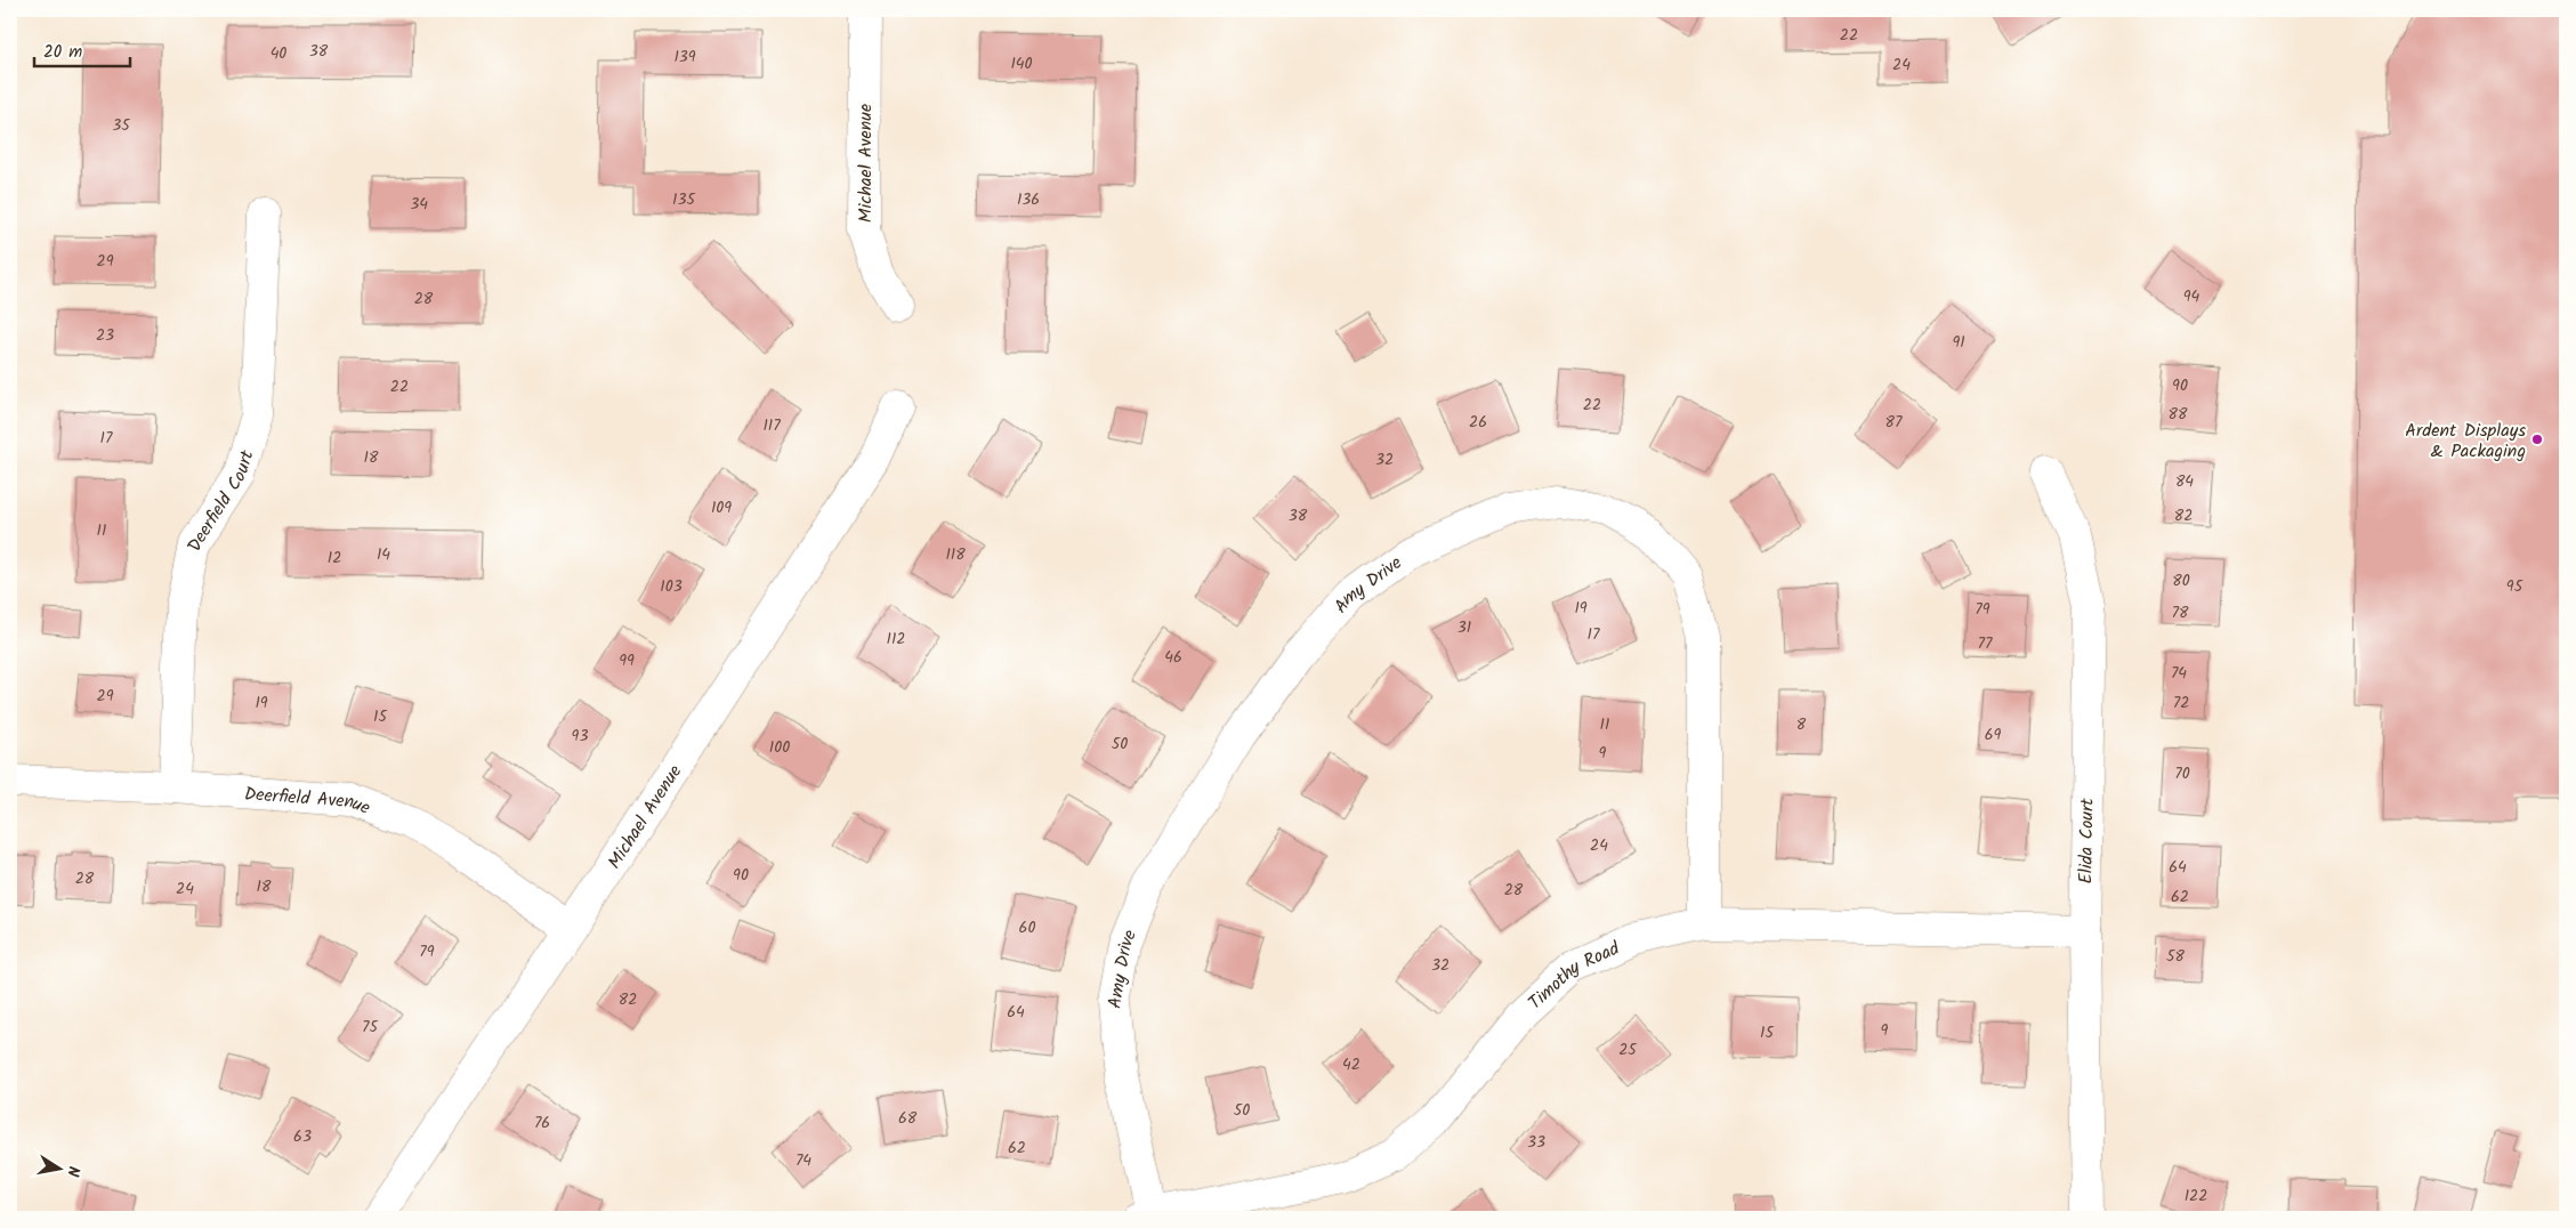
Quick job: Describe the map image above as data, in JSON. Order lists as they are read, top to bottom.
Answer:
{
  "streets": {
    "street": [
      "Michael Avenue",
      "Deerfield Court",
      "Amy Drive",
      "Deerfield Avenue",
      "Elida Court",
      "Timothy Road"
    ]
  },
  "crossings": [
    ["Michael Avenue", "Deerfield Avenue"],
    ["Deerfield Court", "Deerfield Avenue"],
    ["Amy Drive", "Timothy Road"],
    ["Elida Court", "Timothy Road"]
  ],
  "places": ["Ardent Displays & Packaging"],
  "house_numbers": [
    "22",
    "38",
    "40",
    "139",
    "140",
    "24",
    "35",
    "135",
    "136",
    "34",
    "29",
    "94",
    "28",
    "23",
    "91",
    "90",
    "22",
    "22",
    "88",
    "26",
    "87",
    "117",
    "17",
    "18",
    "32",
    "84",
    "109",
    "38",
    "82",
    "11",
    "14",
    "118",
    "12",
    "80",
    "103",
    "95",
    "19",
    "79",
    "78",
    "31",
    "17",
    "112",
    "77",
    "46",
    "99",
    "74",
    "29",
    "19",
    "72",
    "15",
    "11",
    "8",
    "69",
    "93",
    "50",
    "100",
    "9",
    "70",
    "24",
    "64",
    "90",
    "28",
    "18",
    "24",
    "28",
    "62",
    "60",
    "79",
    "58",
    "32",
    "82",
    "64",
    "75",
    "9",
    "15",
    "25",
    "42",
    "50",
    "68",
    "76",
    "63",
    "33",
    "62",
    "74",
    "122"
  ],
  "scale_bar": "20 m",
  "north": "right"
}
